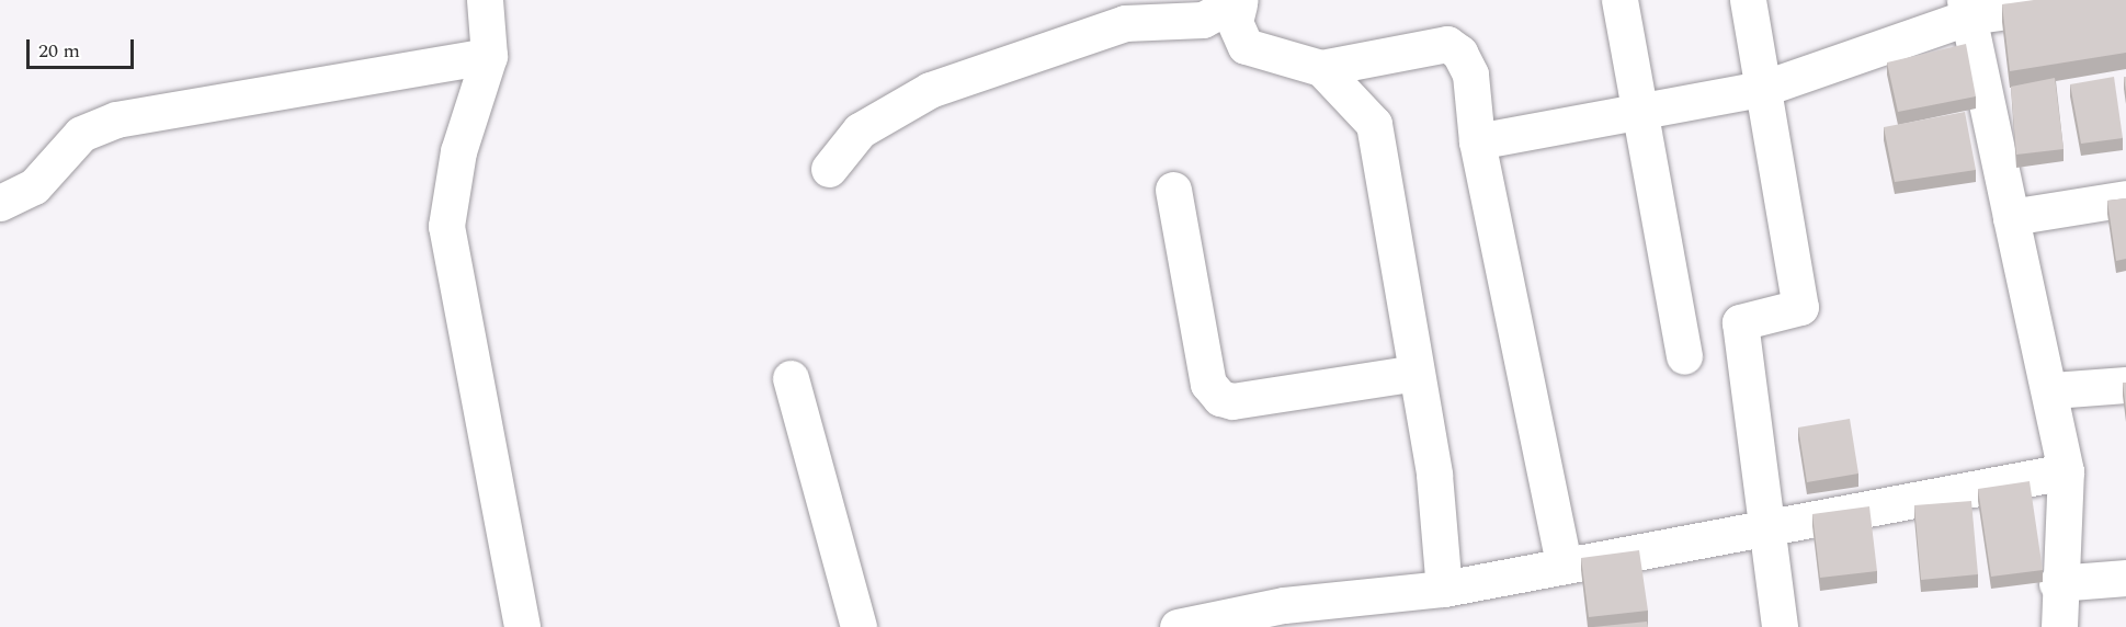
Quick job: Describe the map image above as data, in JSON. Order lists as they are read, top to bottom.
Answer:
{
  "scale_bar": "20 m"
}
